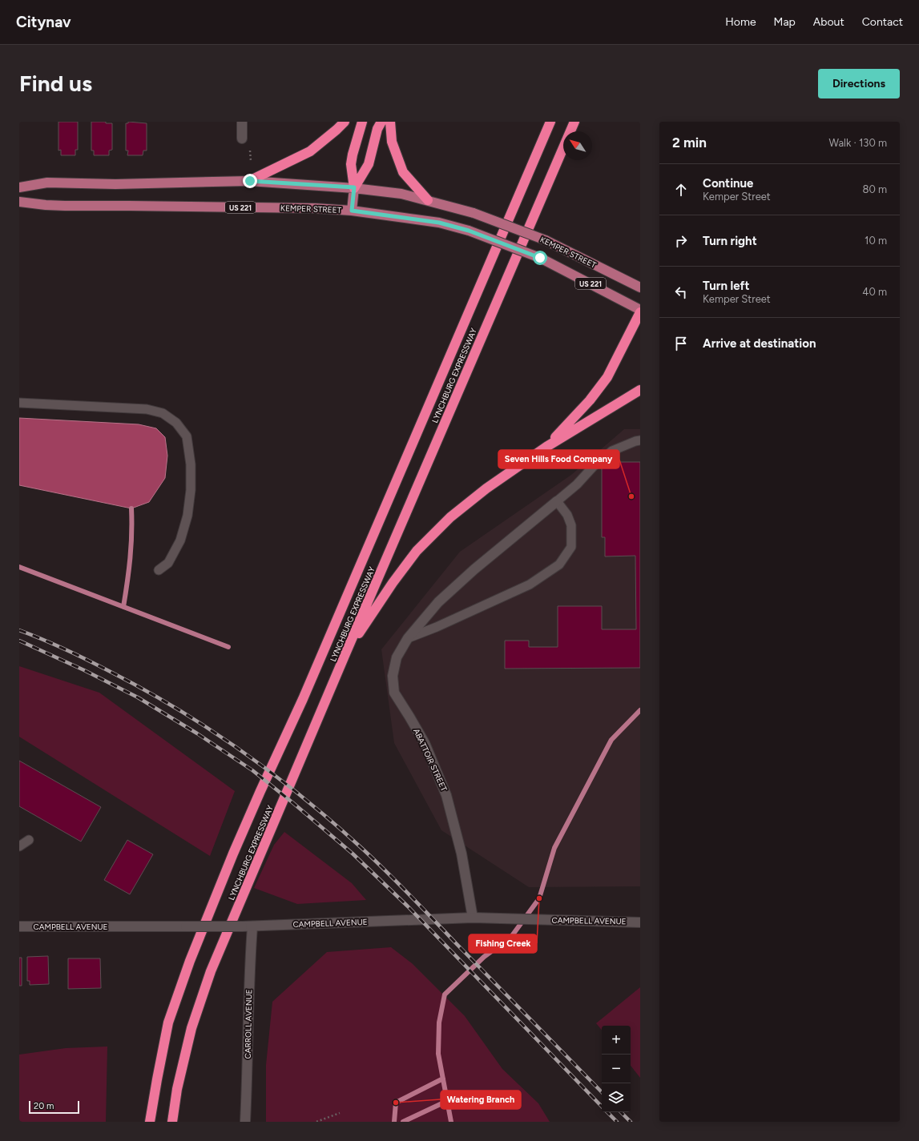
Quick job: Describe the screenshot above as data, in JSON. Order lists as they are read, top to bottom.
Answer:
{
  "streets": {
    "highway": ["LYNCHBURG EXPRESSWAY"],
    "main road": ["US 221", "KEMPER STREET"],
    "street": ["ABATTOIR STREET", "CAMPBELL AVENUE", "CARROLL AVENUE"]
  },
  "crossings": [
    ["ABATTOIR STREET", "CAMPBELL AVENUE"],
    ["CAMPBELL AVENUE", "CARROLL AVENUE"]
  ],
  "places": ["Seven Hills Food Company", "Fishing Creek", "Watering Branch"],
  "scale_bar": "20 m",
  "north": "top left",
  "page": {
    "header": "Citynav",
    "nav": [
      "Home",
      "Map",
      "About",
      "Contact"
    ],
    "buttons": "Directions",
    "title": "Find us",
    "heading": ["2 min", "Walk · 130 m"],
    "list": [
      ["Continue", "Kemper Street", "80 m"],
      ["Turn right", "10 m"],
      ["Turn left", "Kemper Street", "40 m"],
      "Arrive at destination"
    ],
    "map_buttons": ["+", "−"],
    "scale": "20 m"
  }
}
